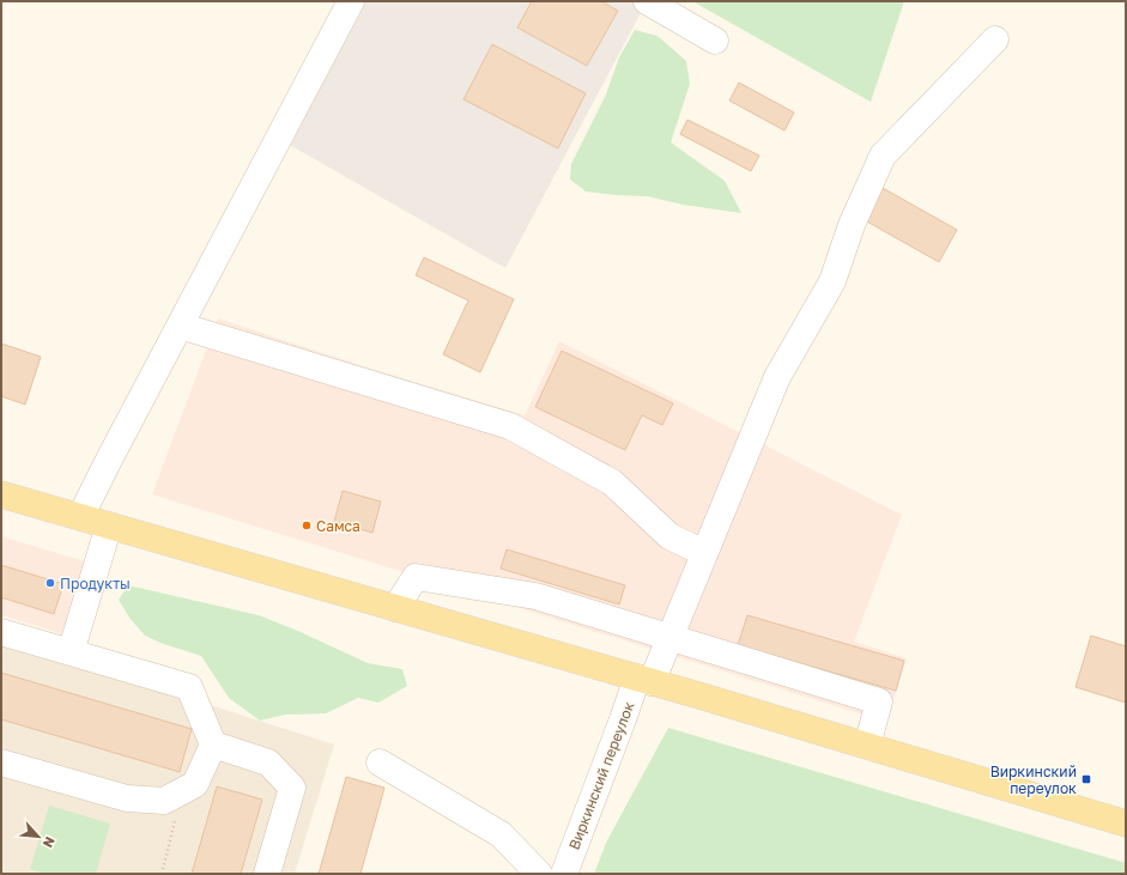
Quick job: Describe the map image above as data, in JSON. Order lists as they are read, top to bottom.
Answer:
{
  "streets": {
    "street": ["Виркинский переулок"]
  },
  "places": {
    "other": ["Самса", "Продукты"],
    "transit": ["Виркинский переулок"]
  },
  "north": "bottom right"
}
